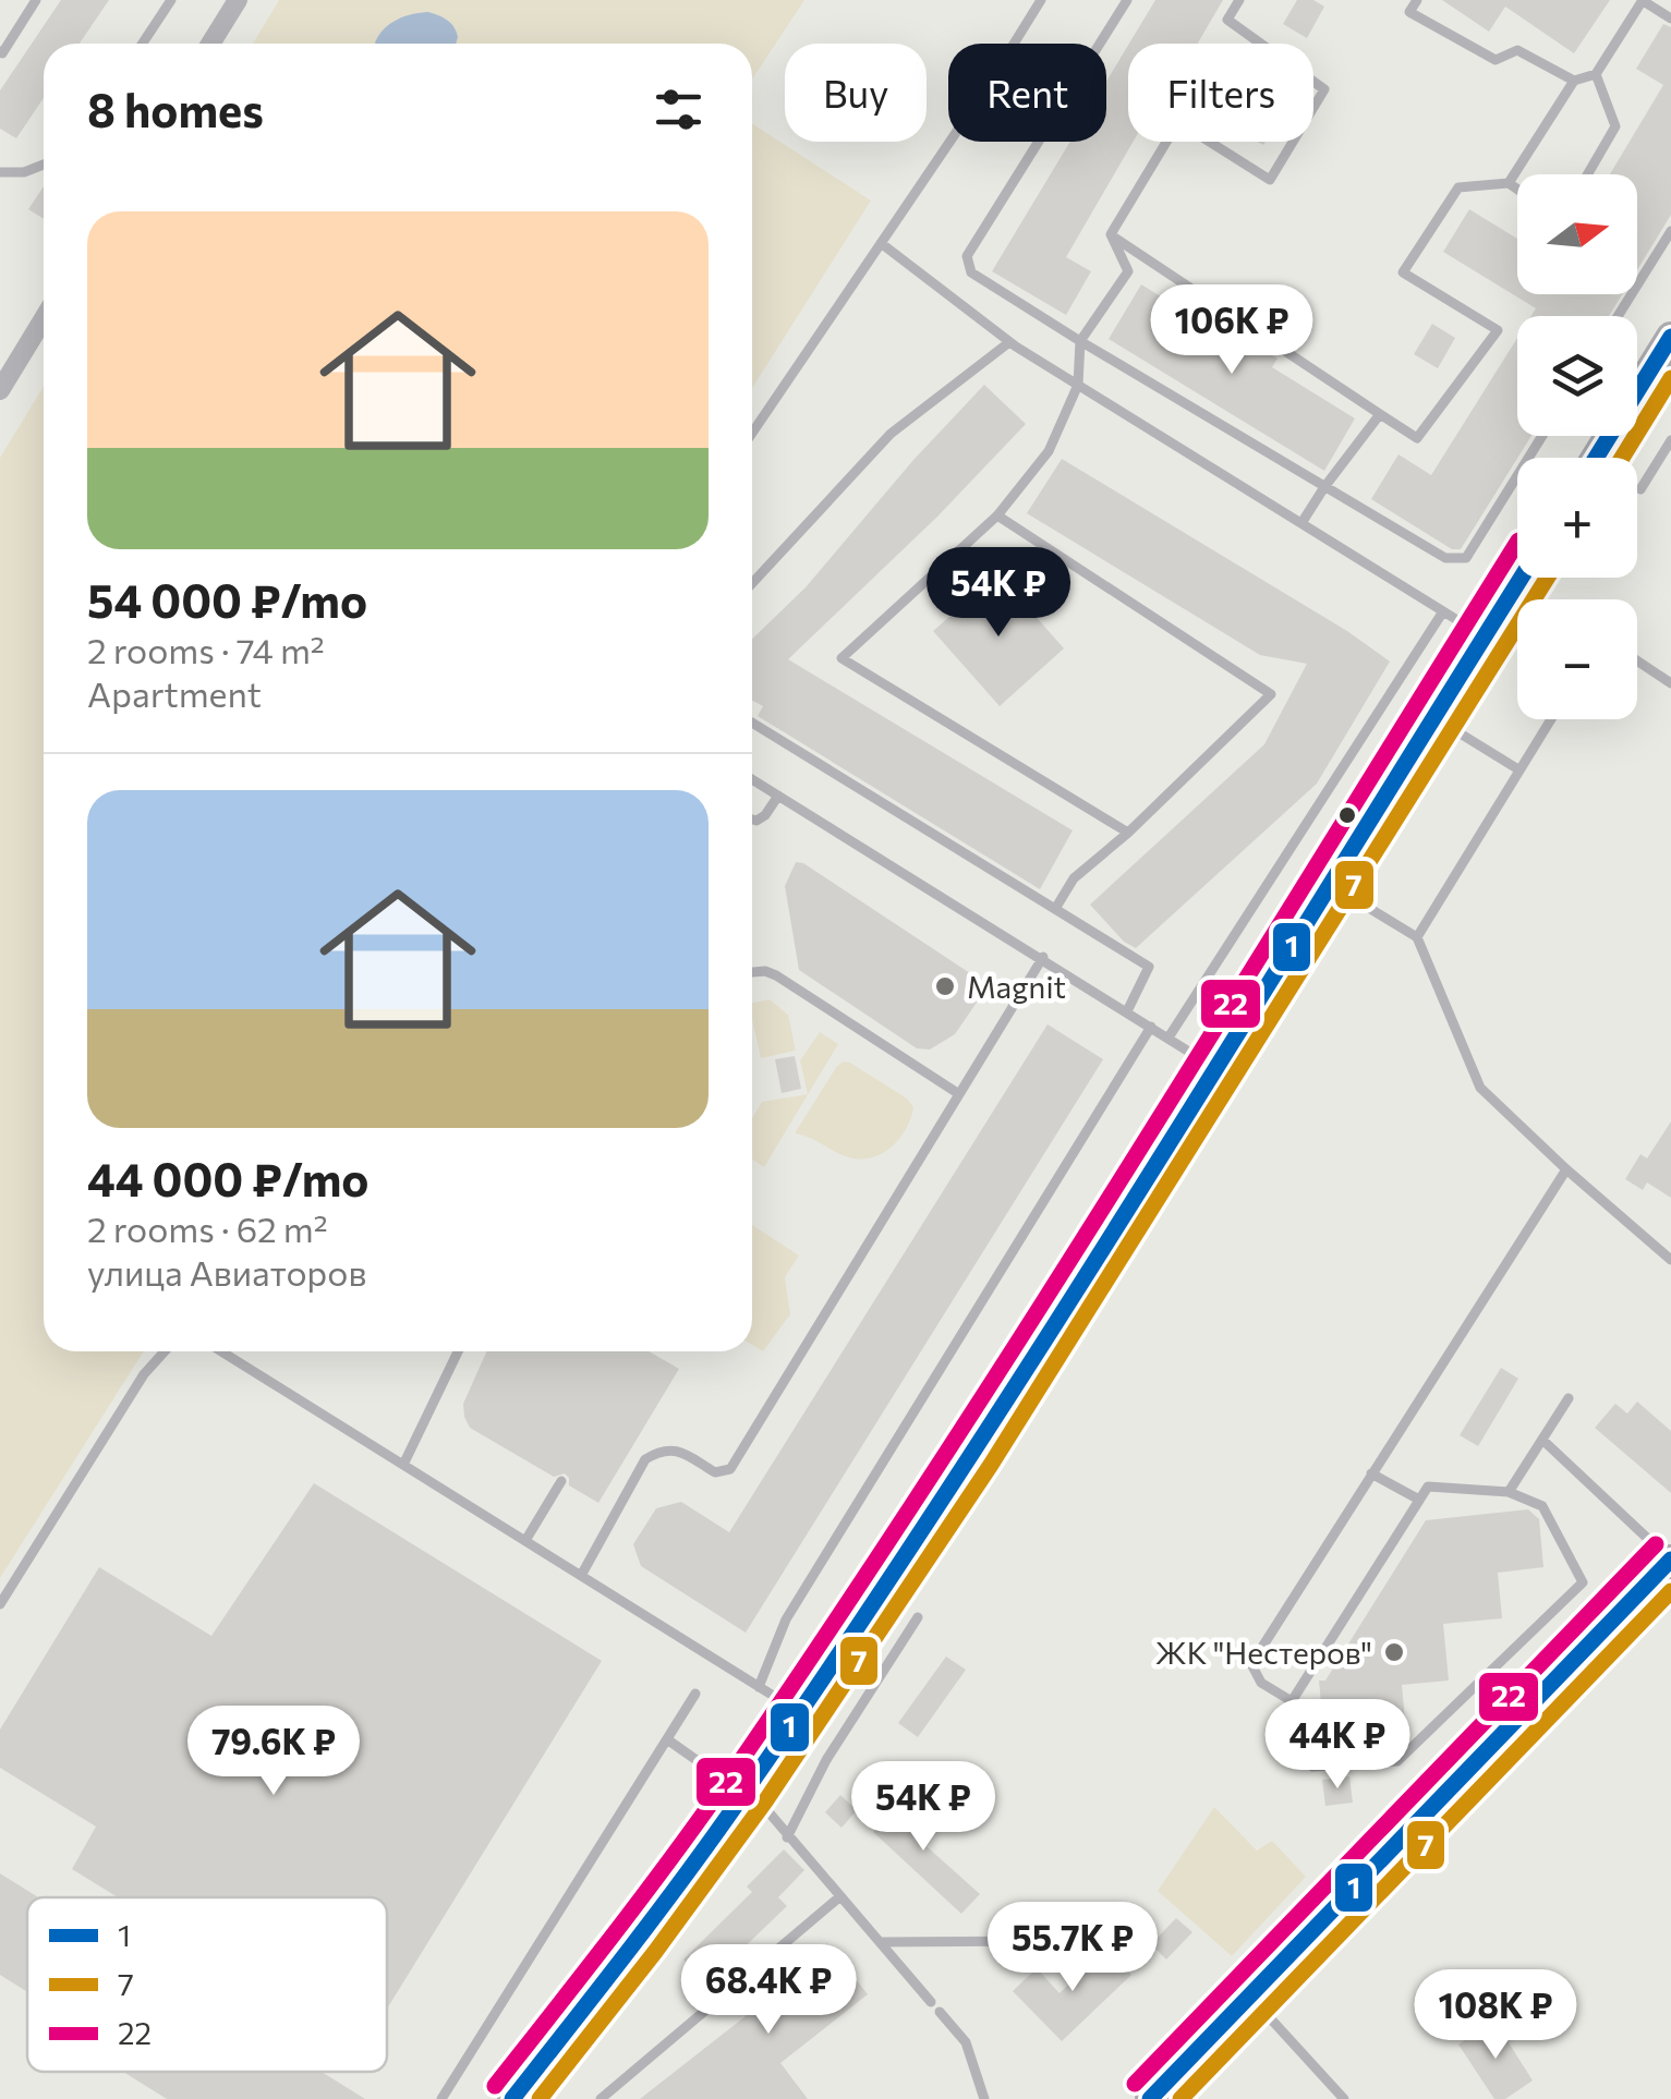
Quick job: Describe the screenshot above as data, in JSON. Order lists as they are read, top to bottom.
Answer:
{
  "places": ["Magnit", "ЖК \"Нестеров\""],
  "lines": ["transit line 1", "transit line 7", "transit line 22"],
  "legend": ["1", "7", "22"],
  "north": "right",
  "page": {
    "chip": ["Buy", "Rent", "Filters"],
    "heading": "8 homes",
    "map_buttons": ["+", "−"],
    "list": [
      {
        "name": "54 000 ₽/mo",
        "note": "2 rooms · 74 m² · Apartment"
      },
      {
        "name": "44 000 ₽/mo",
        "note": "2 rooms · 62 m² · улица Авиаторов"
      }
    ],
    "price": [
      "106K ₽",
      "54K ₽",
      "44K ₽",
      "79.6K ₽",
      "54K ₽",
      "55.7K ₽",
      "68.4K ₽",
      "108K ₽"
    ]
  }
}
